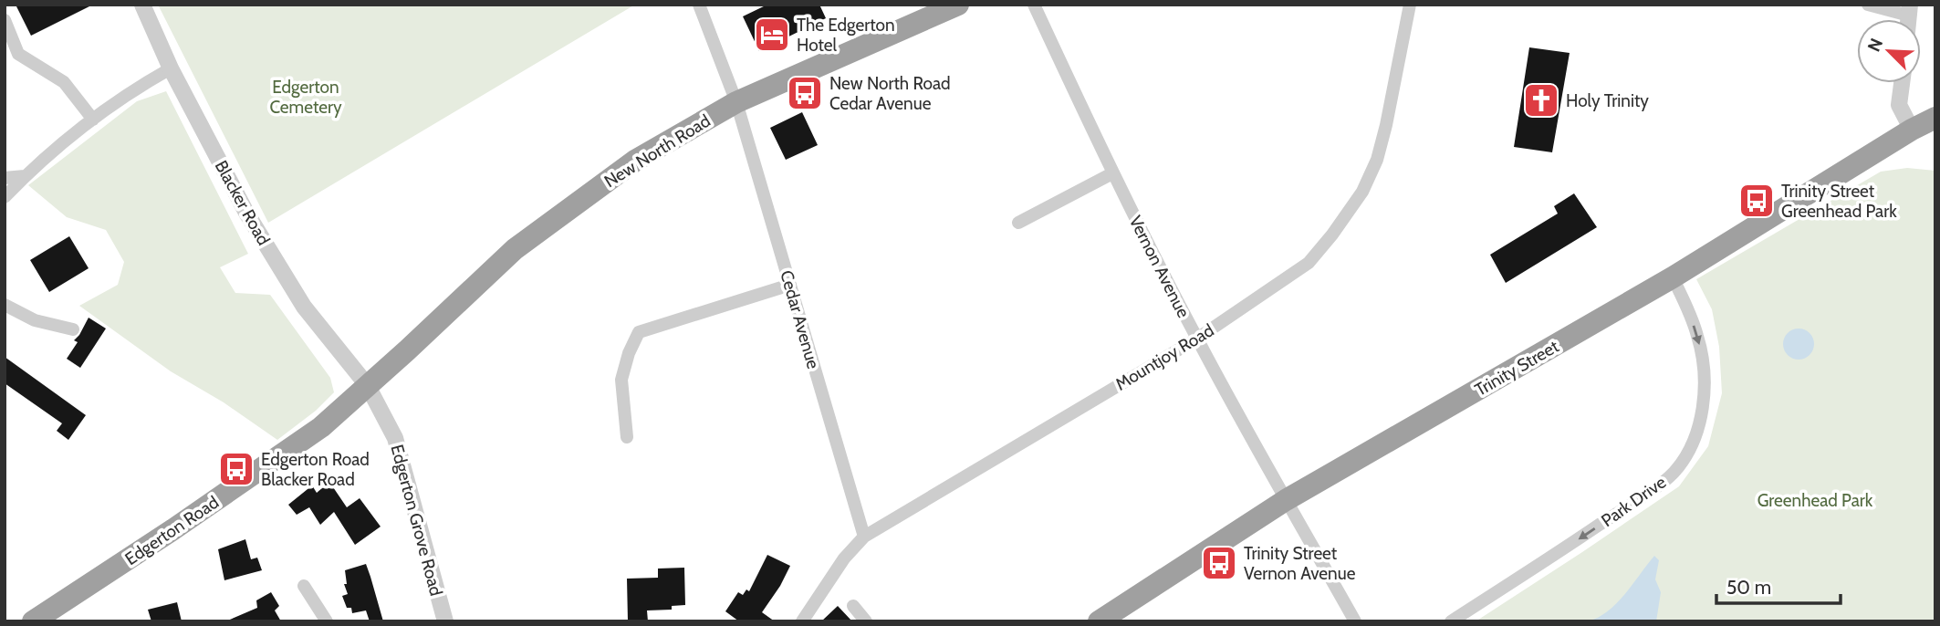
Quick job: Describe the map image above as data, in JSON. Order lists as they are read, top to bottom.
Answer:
{
  "streets": {
    "highway": ["New North Road", "Trinity Street", "Edgerton Road"],
    "street": [
      "Blacker Road",
      "Vernon Avenue",
      "Cedar Avenue",
      "Mountjoy Road",
      "Park Drive",
      "Edgerton Grove Road"
    ]
  },
  "crossings": [
    ["New North Road", "Blacker Road"],
    ["New North Road", "Cedar Avenue"],
    ["New North Road", "Edgerton Grove Road"],
    ["New North Road", "Edgerton Road"],
    ["Blacker Road", "Edgerton Grove Road"],
    ["Blacker Road", "Edgerton Road"],
    ["Vernon Avenue", "Mountjoy Road"],
    ["Vernon Avenue", "Trinity Street"],
    ["Cedar Avenue", "Mountjoy Road"],
    ["Trinity Street", "Park Drive"],
    ["Edgerton Grove Road", "Edgerton Road"]
  ],
  "one_way": ["Park Drive"],
  "parks": ["Edgerton Cemetery", "Greenhead Park"],
  "places": {
    "hotel": ["The Edgerton Hotel"],
    "bus stop": [
      "New North Road Cedar Avenue",
      "Trinity Street Greenhead Park",
      "Edgerton Road Blacker Road",
      "Trinity Street Vernon Avenue"
    ],
    "church": ["Holy Trinity"]
  },
  "scale_bar": "50 m",
  "north": "top left"
}
